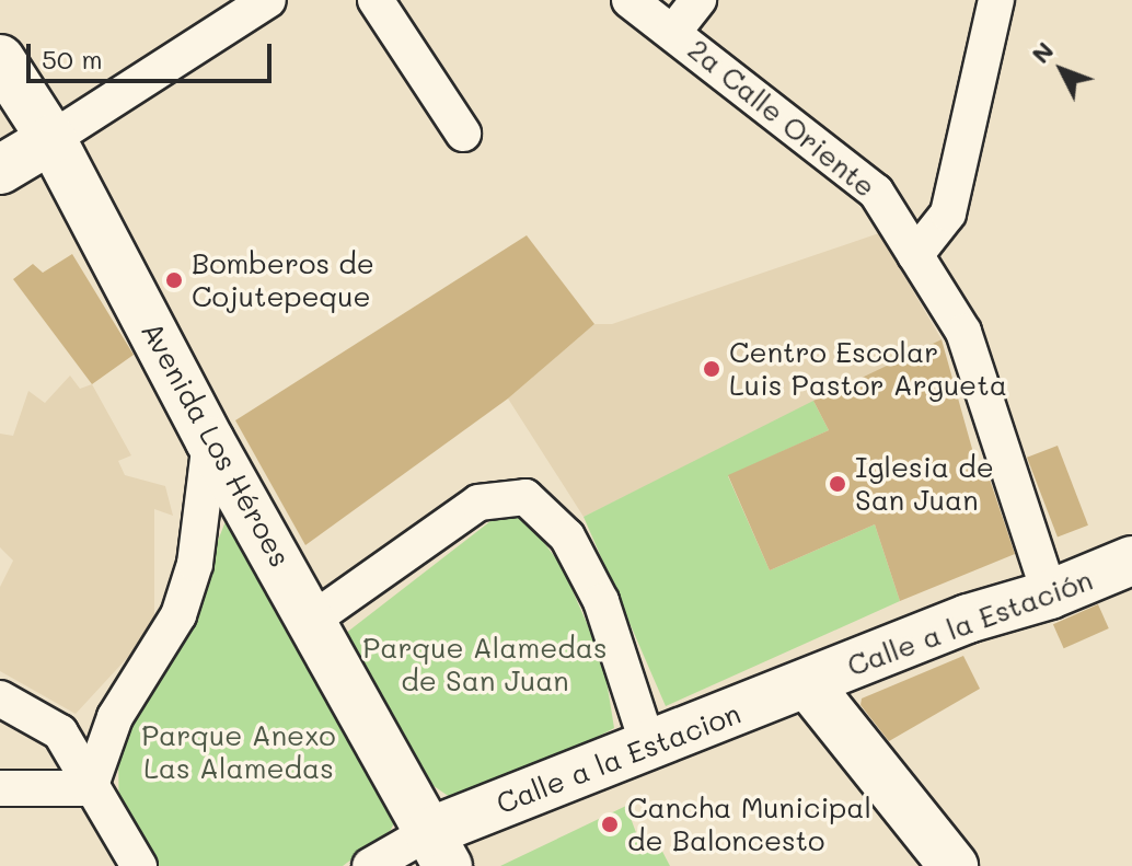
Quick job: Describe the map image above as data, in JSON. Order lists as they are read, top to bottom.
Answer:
{
  "streets": {
    "main road": ["Avenida Los Héroes", "Calle a la Estación", "Calle a la Estacion"],
    "street": ["2a Calle Oriente"]
  },
  "crossings": [
    ["2a Calle Oriente", "Calle a la Estación"],
    ["Avenida Los Héroes", "Calle a la Estacion"],
    ["Calle a la Estación", "Calle a la Estacion"]
  ],
  "parks": ["Parque Alamedas de San Juan", "Parque Anexo Las Alamedas"],
  "places": [
    "Bomberos de Cojutepeque",
    "Centro Escolar Luis Pastor Argueta",
    "Iglesia de San Juan",
    "Cancha Municipal de Baloncesto"
  ],
  "scale_bar": "50 m",
  "north": "top left"
}
